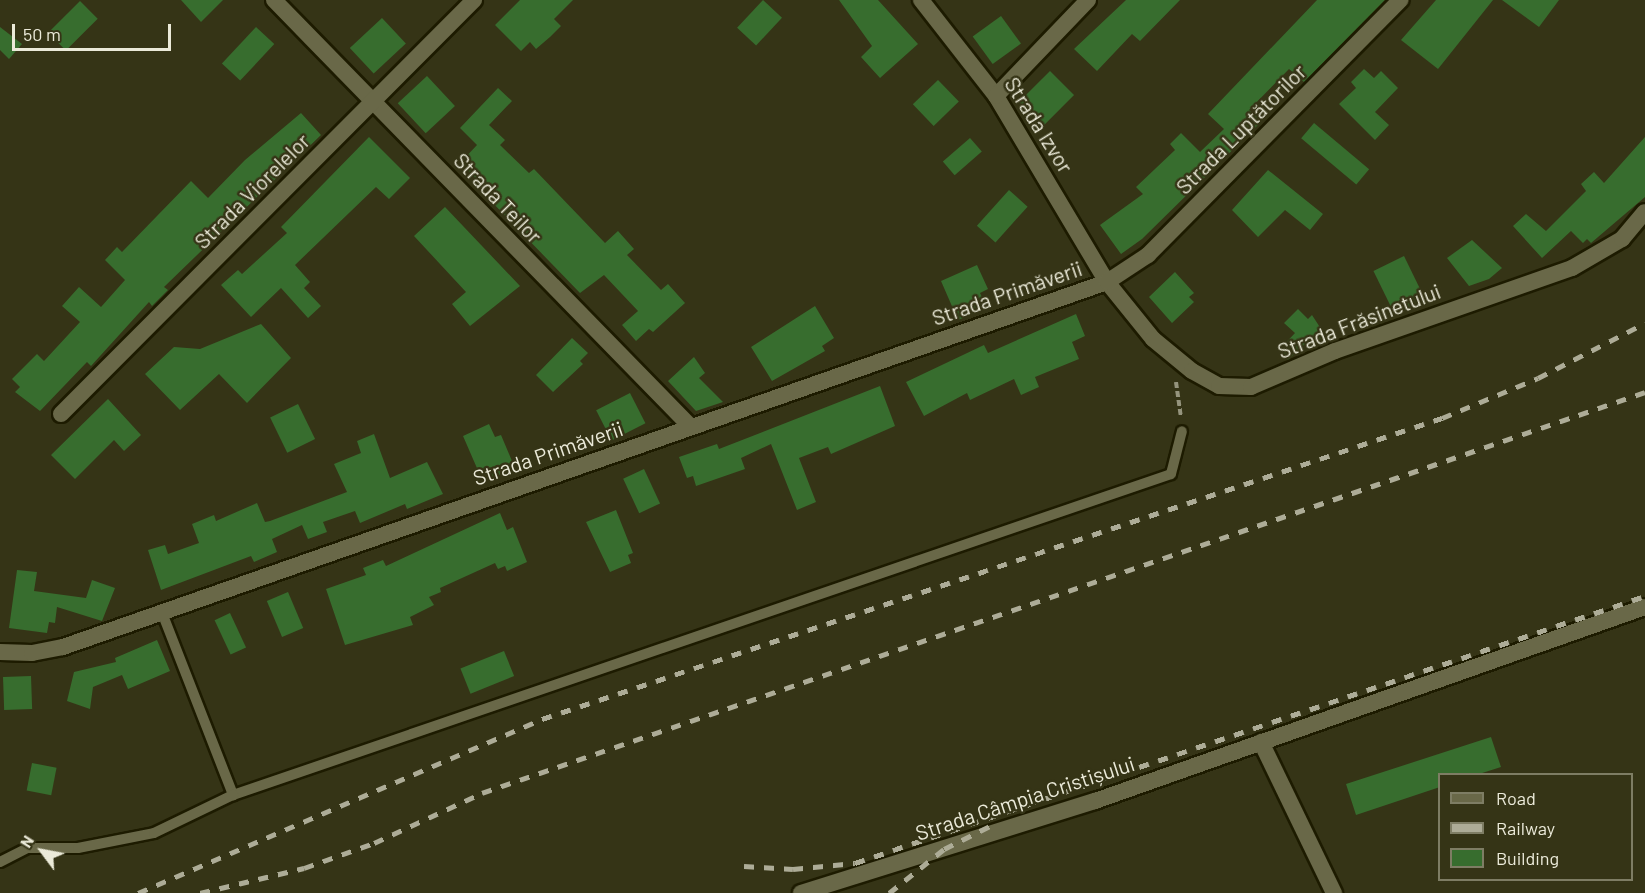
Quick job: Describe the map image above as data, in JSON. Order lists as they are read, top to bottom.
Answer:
{
  "streets": {
    "street": [
      "Strada Izvor",
      "Strada Luptătorilor",
      "Strada Viorelelor",
      "Strada Teilor",
      "Strada Primăverii",
      "Strada Frăsinetului",
      "Strada Câmpia Cristișului"
    ]
  },
  "crossings": [
    ["Strada Izvor", "Strada Luptătorilor"],
    ["Strada Izvor", "Strada Primăverii"],
    ["Strada Izvor", "Strada Frăsinetului"],
    ["Strada Luptătorilor", "Strada Primăverii"],
    ["Strada Luptătorilor", "Strada Frăsinetului"],
    ["Strada Viorelelor", "Strada Teilor"],
    ["Strada Teilor", "Strada Primăverii"],
    ["Strada Primăverii", "Strada Frăsinetului"]
  ],
  "legend": ["Road", "Railway", "Building"],
  "scale_bar": "50 m",
  "north": "top left"
}
